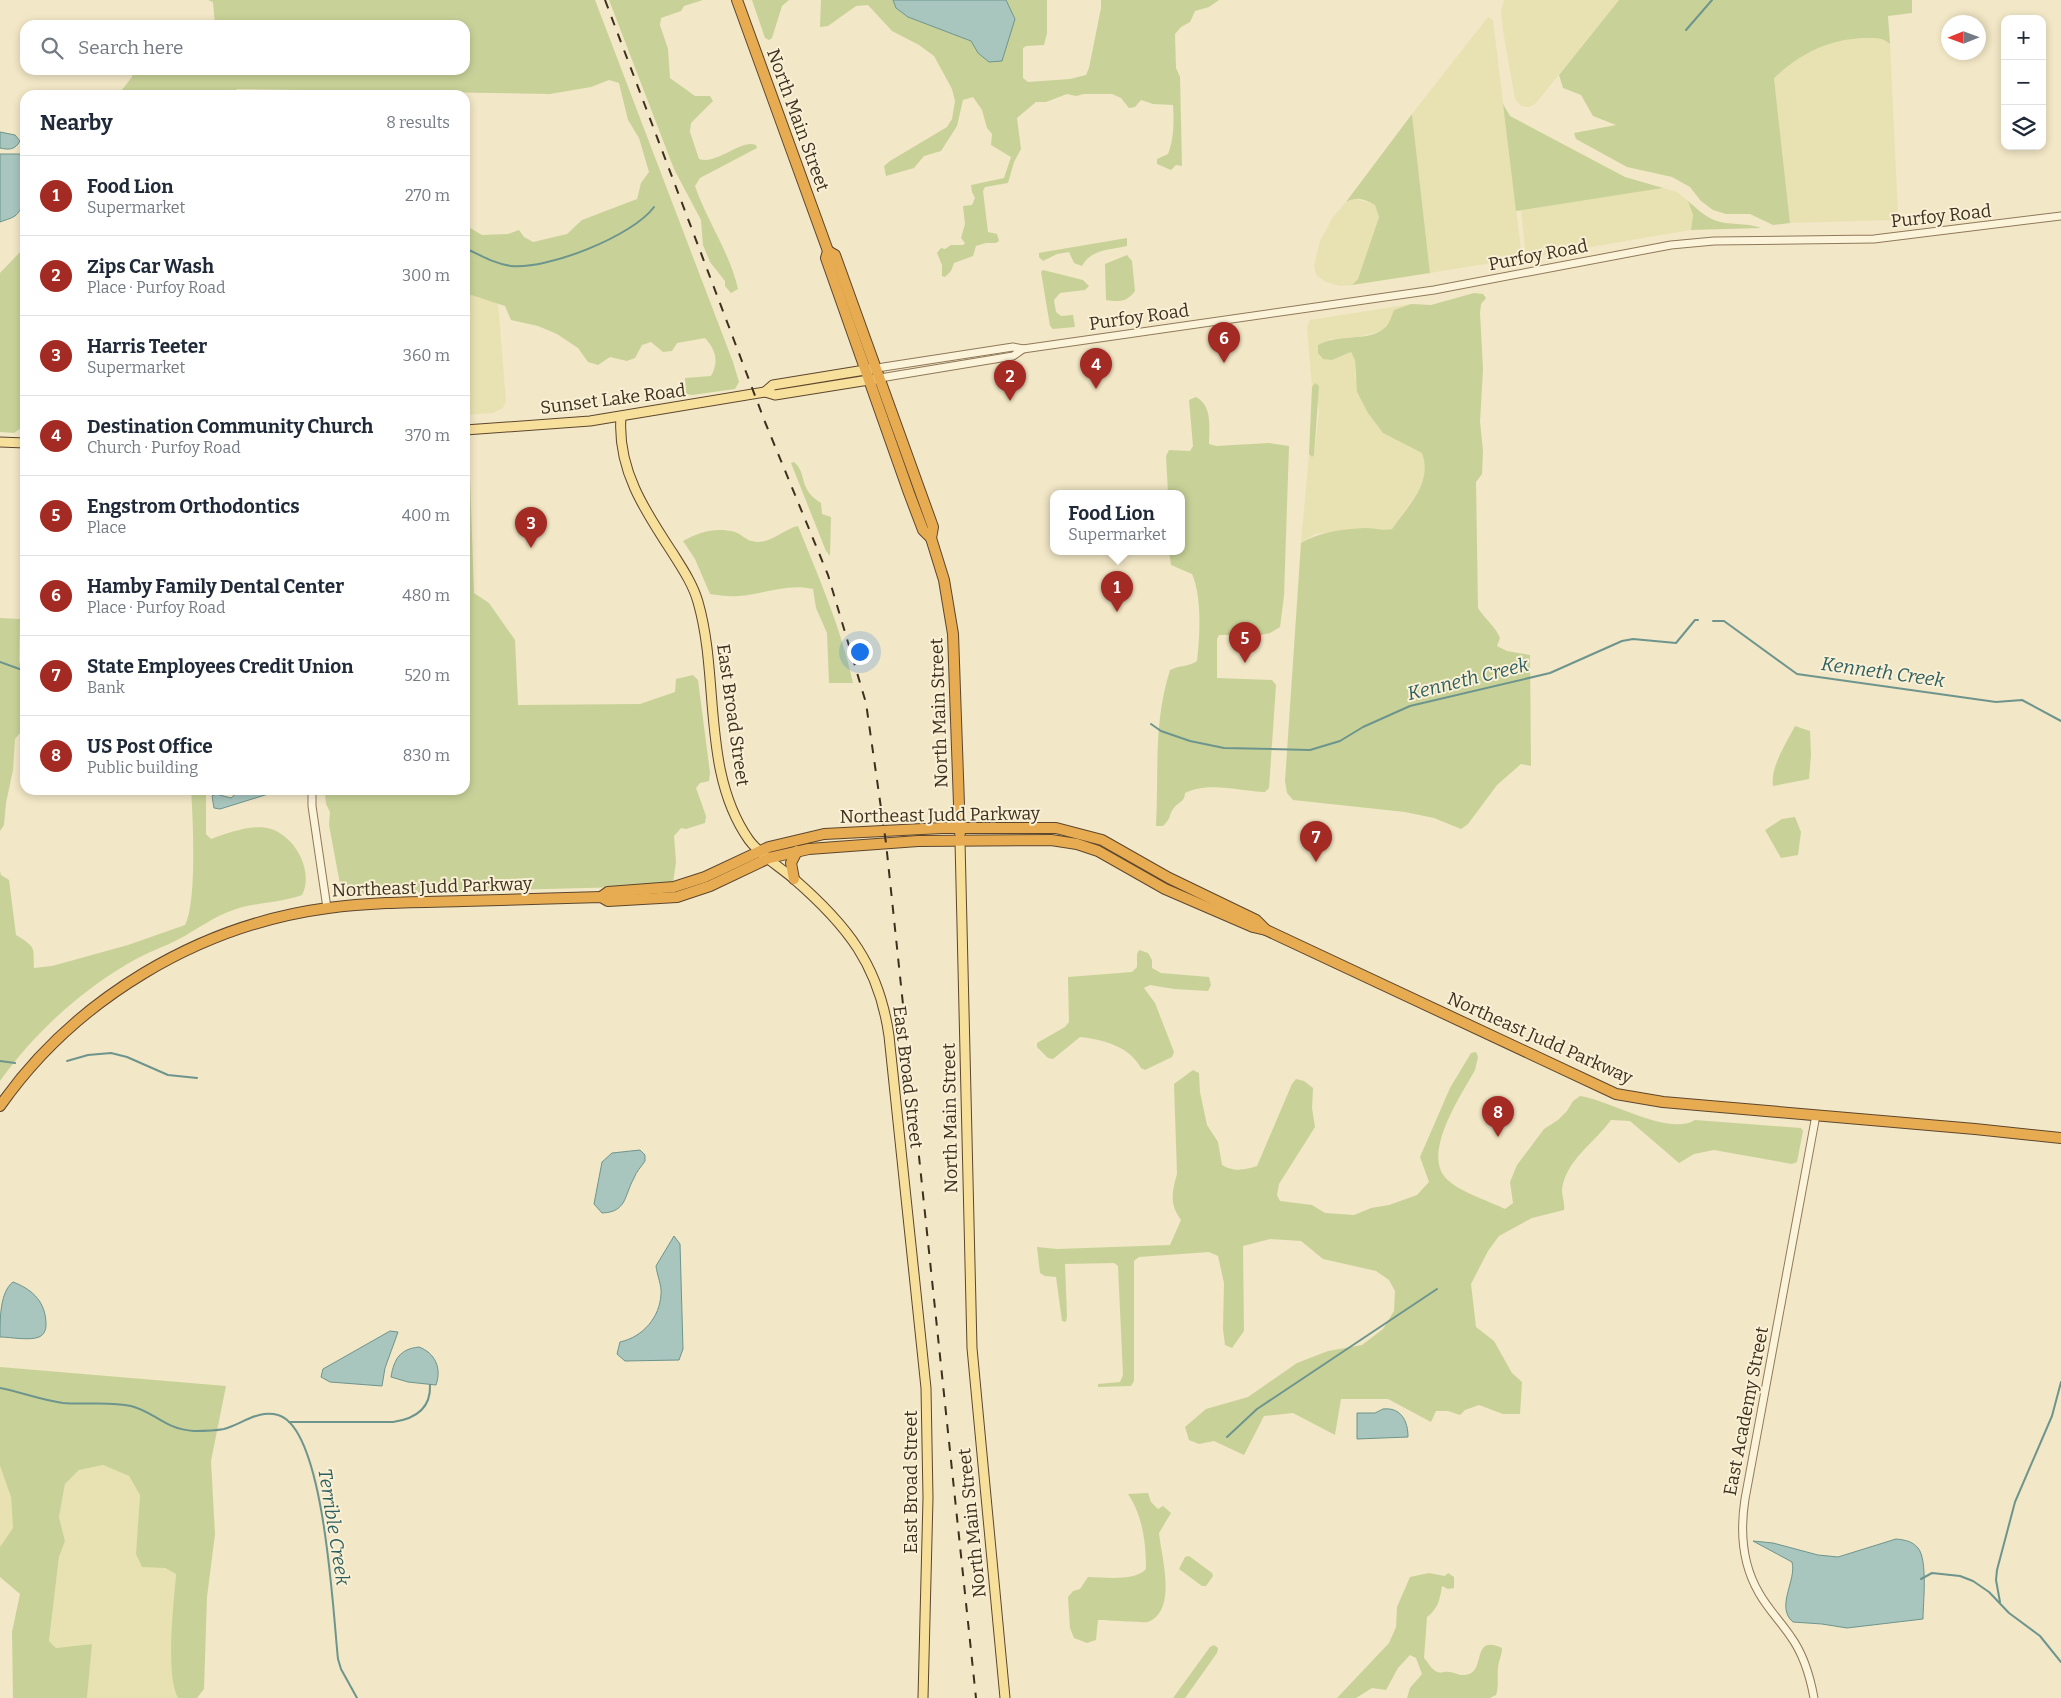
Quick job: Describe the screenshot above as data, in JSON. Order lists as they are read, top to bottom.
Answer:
{
  "streets": {
    "highway": ["North Main Street", "Northeast Judd Parkway"],
    "main road": ["Sunset Lake Road", "East Broad Street"],
    "street": ["Purfoy Road", "East Academy Street"]
  },
  "crossings": [
    ["North Main Street", "Purfoy Road"],
    ["North Main Street", "Sunset Lake Road"],
    ["North Main Street", "Northeast Judd Parkway"],
    ["Purfoy Road", "Sunset Lake Road"],
    ["Sunset Lake Road", "East Broad Street"],
    ["East Broad Street", "Northeast Judd Parkway"],
    ["Northeast Judd Parkway", "East Academy Street"]
  ],
  "water": ["Kenneth Creek", "Terrible Creek"],
  "north": "left",
  "page": {
    "map_buttons": ["+", "−"],
    "search": "Search here",
    "heading": ["Nearby", "8 results"],
    "list": [
      {
        "mark": "1",
        "name": "Food Lion",
        "note": "Supermarket",
        "value": "270 m"
      },
      {
        "mark": "2",
        "name": "Zips Car Wash",
        "note": "Place · Purfoy Road",
        "value": "300 m"
      },
      {
        "mark": "3",
        "name": "Harris Teeter",
        "note": "Supermarket",
        "value": "360 m"
      },
      {
        "mark": "4",
        "name": "Destination Community Church",
        "note": "Church · Purfoy Road",
        "value": "370 m"
      },
      {
        "mark": "5",
        "name": "Engstrom Orthodontics",
        "note": "Place",
        "value": "400 m"
      },
      {
        "mark": "6",
        "name": "Hamby Family Dental Center",
        "note": "Place · Purfoy Road",
        "value": "480 m"
      },
      {
        "mark": "7",
        "name": "State Employees Credit Union",
        "note": "Bank",
        "value": "520 m"
      },
      {
        "mark": "8",
        "name": "US Post Office",
        "note": "Public building",
        "value": "830 m"
      }
    ],
    "pins": [
      "6",
      "4",
      "2",
      "3",
      "1",
      "5",
      "7",
      "8"
    ],
    "popup": ["Food Lion", "Supermarket"]
  }
}
